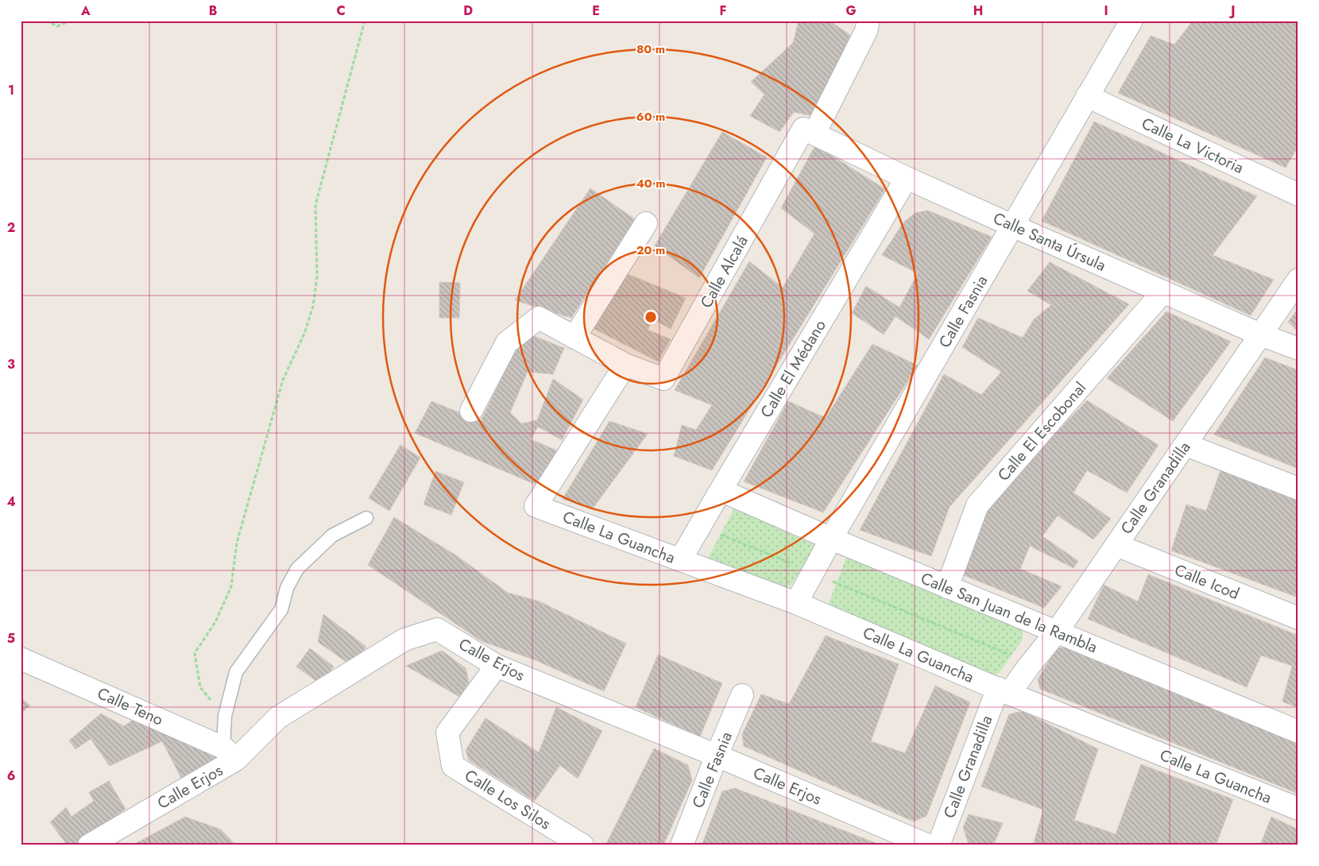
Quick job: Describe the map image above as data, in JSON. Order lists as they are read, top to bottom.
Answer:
{
  "streets": {
    "street": [
      "Calle La Victoria",
      "Calle Santa Úrsula",
      "Calle Alcalá",
      "Calle Fasnia",
      "Calle El Médano",
      "Calle El Escobonal",
      "Calle Granadilla",
      "Calle La Guancha",
      "Calle Icod",
      "Calle San Juan de la Rambla",
      "Calle Erjos",
      "Calle Teno",
      "Calle Los Silos"
    ]
  },
  "crossings": [
    ["Calle La Victoria", "Calle Fasnia"],
    ["Calle Santa Úrsula", "Calle Alcalá"],
    ["Calle Santa Úrsula", "Calle Fasnia"],
    ["Calle Santa Úrsula", "Calle El Médano"],
    ["Calle Santa Úrsula", "Calle El Escobonal"],
    ["Calle Santa Úrsula", "Calle Granadilla"],
    ["Calle Alcalá", "Calle La Guancha"],
    ["Calle Fasnia", "Calle La Guancha"],
    ["Calle Fasnia", "Calle San Juan de la Rambla"],
    ["Calle Fasnia", "Calle Erjos"],
    ["Calle El Médano", "Calle La Guancha"],
    ["Calle El Médano", "Calle San Juan de la Rambla"],
    ["Calle El Escobonal", "Calle San Juan de la Rambla"],
    ["Calle Granadilla", "Calle La Guancha"],
    ["Calle Granadilla", "Calle Icod"],
    ["Calle Granadilla", "Calle San Juan de la Rambla"],
    ["Calle Erjos", "Calle Teno"],
    ["Calle Erjos", "Calle Los Silos"]
  ],
  "grid": {
    "columns": [
      "A",
      "B",
      "C",
      "D",
      "E",
      "F",
      "G",
      "H",
      "I",
      "J"
    ],
    "rows": [
      "1",
      "2",
      "3",
      "4",
      "5",
      "6"
    ]
  },
  "rings": [
    "80 m",
    "60 m",
    "40 m",
    "20 m"
  ]
}
